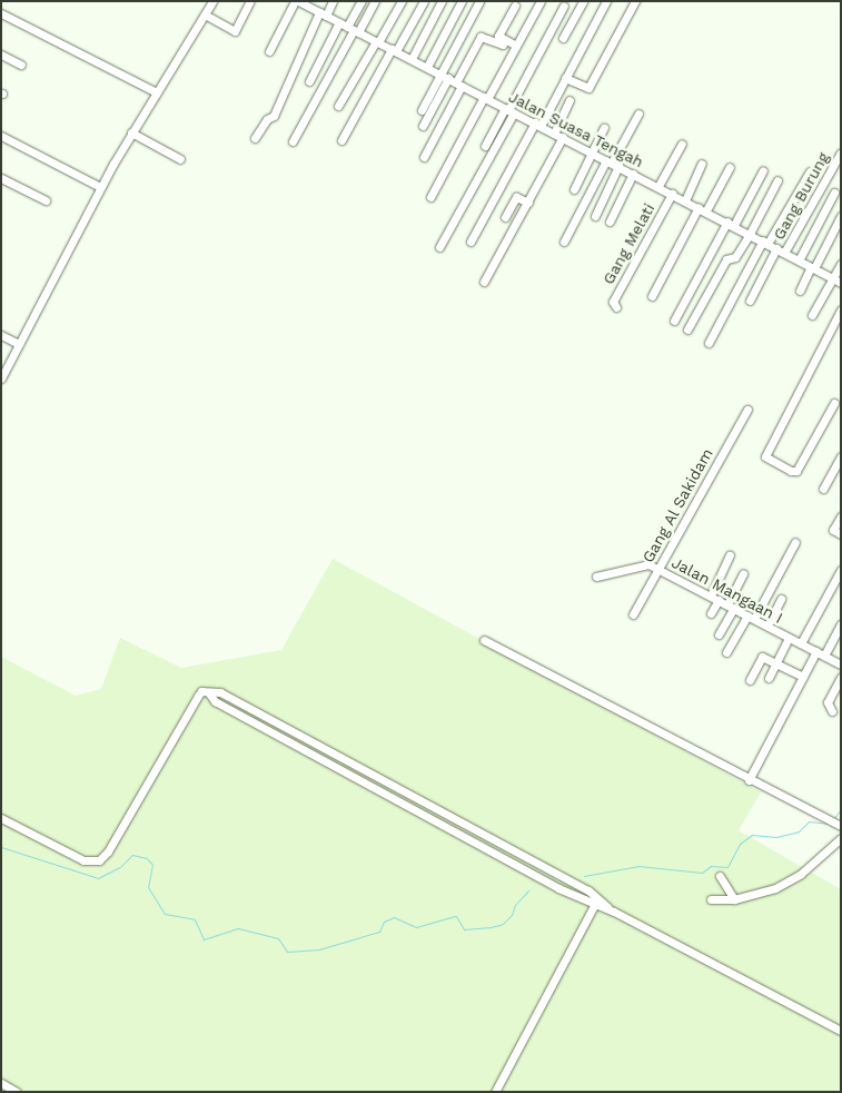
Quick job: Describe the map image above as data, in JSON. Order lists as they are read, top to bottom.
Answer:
{
  "streets": {
    "street": [
      "Jalan Suasa Tengah",
      "Gang Burung",
      "Gang Melati",
      "Gang Al Sakidam",
      "Jalan Mangaan I"
    ]
  },
  "crossings": [
    ["Jalan Suasa Tengah", "Gang Burung"],
    ["Jalan Suasa Tengah", "Gang Melati"],
    ["Gang Al Sakidam", "Jalan Mangaan I"]
  ]
}
